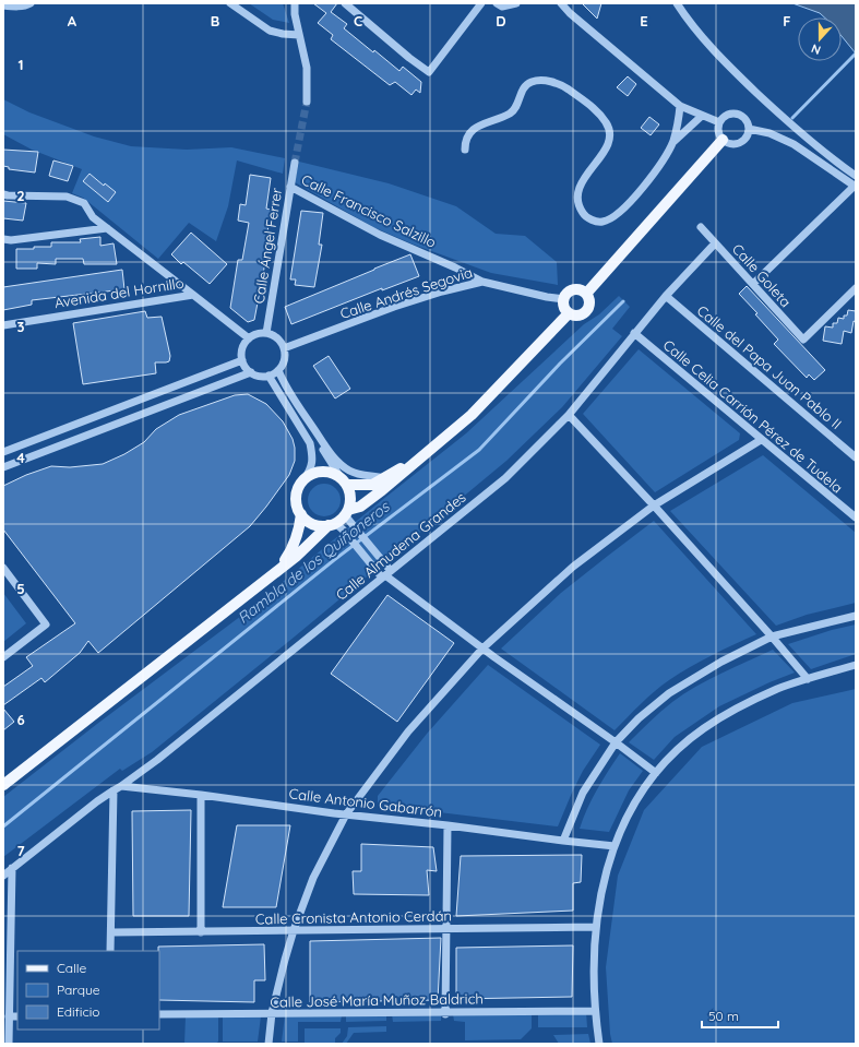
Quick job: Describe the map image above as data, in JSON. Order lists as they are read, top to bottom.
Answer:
{
  "streets": {
    "street": [
      "Calle Francisco Salzillo",
      "Calle Ángel Ferrer",
      "Calle Goleta",
      "Avenida del Hornillo",
      "Calle Andrés Segovia",
      "Calle del Papa Juan Pablo II",
      "Calle Celia Carrión Pérez de Tudela",
      "Calle Almudena Grandes",
      "Calle Antonio Gabarrón",
      "Calle Cronista Antonio Cerdán",
      "Calle José María Muñoz Baldrich"
    ]
  },
  "crossings": [
    ["Calle Francisco Salzillo", "Calle Ángel Ferrer"],
    ["Calle Francisco Salzillo", "Calle Andrés Segovia"],
    ["Calle Ángel Ferrer", "Avenida del Hornillo"],
    ["Calle Ángel Ferrer", "Calle Andrés Segovia"],
    ["Calle Goleta", "Calle Almudena Grandes"],
    ["Avenida del Hornillo", "Calle Andrés Segovia"],
    ["Calle del Papa Juan Pablo II", "Calle Almudena Grandes"],
    ["Calle Celia Carrión Pérez de Tudela", "Calle Almudena Grandes"],
    ["Calle Almudena Grandes", "Calle Antonio Gabarrón"]
  ],
  "water": ["Rambla de los Quiñoneros"],
  "legend": ["Calle", "Parque", "Edificio"],
  "scale_bar": "50 m",
  "north": "bottom",
  "grid": {
    "columns": [
      "A",
      "B",
      "C",
      "D",
      "E",
      "F"
    ],
    "rows": [
      "1",
      "2",
      "3",
      "4",
      "5",
      "6",
      "7"
    ]
  }
}
